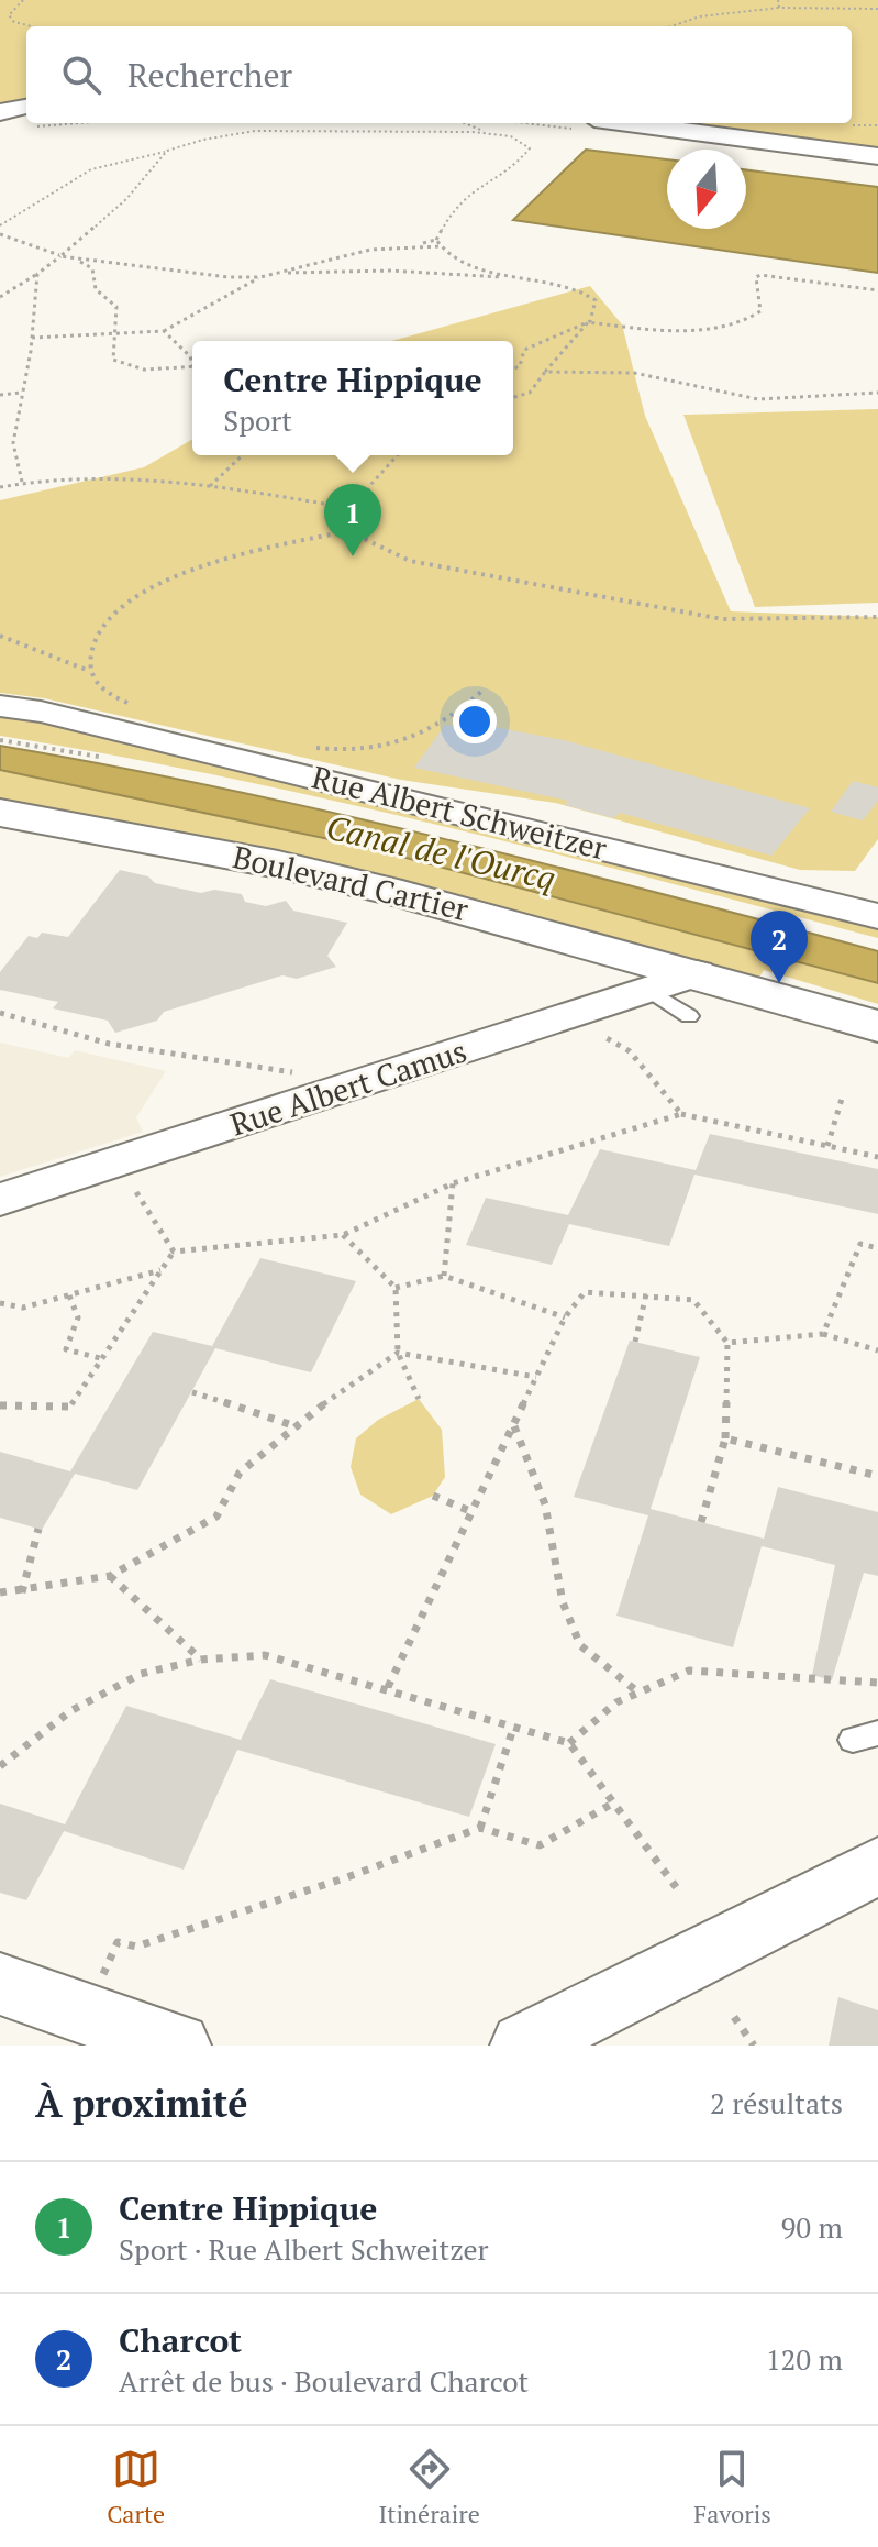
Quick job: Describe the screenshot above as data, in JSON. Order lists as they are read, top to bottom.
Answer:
{
  "streets": {
    "street": ["Rue Albert Schweitzer", "Boulevard Cartier", "Rue Albert Camus"]
  },
  "crossings": [
    ["Boulevard Cartier", "Rue Albert Camus"]
  ],
  "water": ["Canal de l'Ourcq"],
  "north": "bottom",
  "page": {
    "search": "Rechercher",
    "popup": ["Centre Hippique", "Sport"],
    "pins": ["1", "2"],
    "heading": ["À proximité", "2 résultats"],
    "list": [
      {
        "mark": "1",
        "name": "Centre Hippique",
        "note": "Sport · Rue Albert Schweitzer",
        "value": "90 m"
      },
      {
        "mark": "2",
        "name": "Charcot",
        "note": "Arrêt de bus · Boulevard Charcot",
        "value": "120 m"
      }
    ],
    "nav": ["Carte", "Itinéraire", "Favoris"]
  }
}
